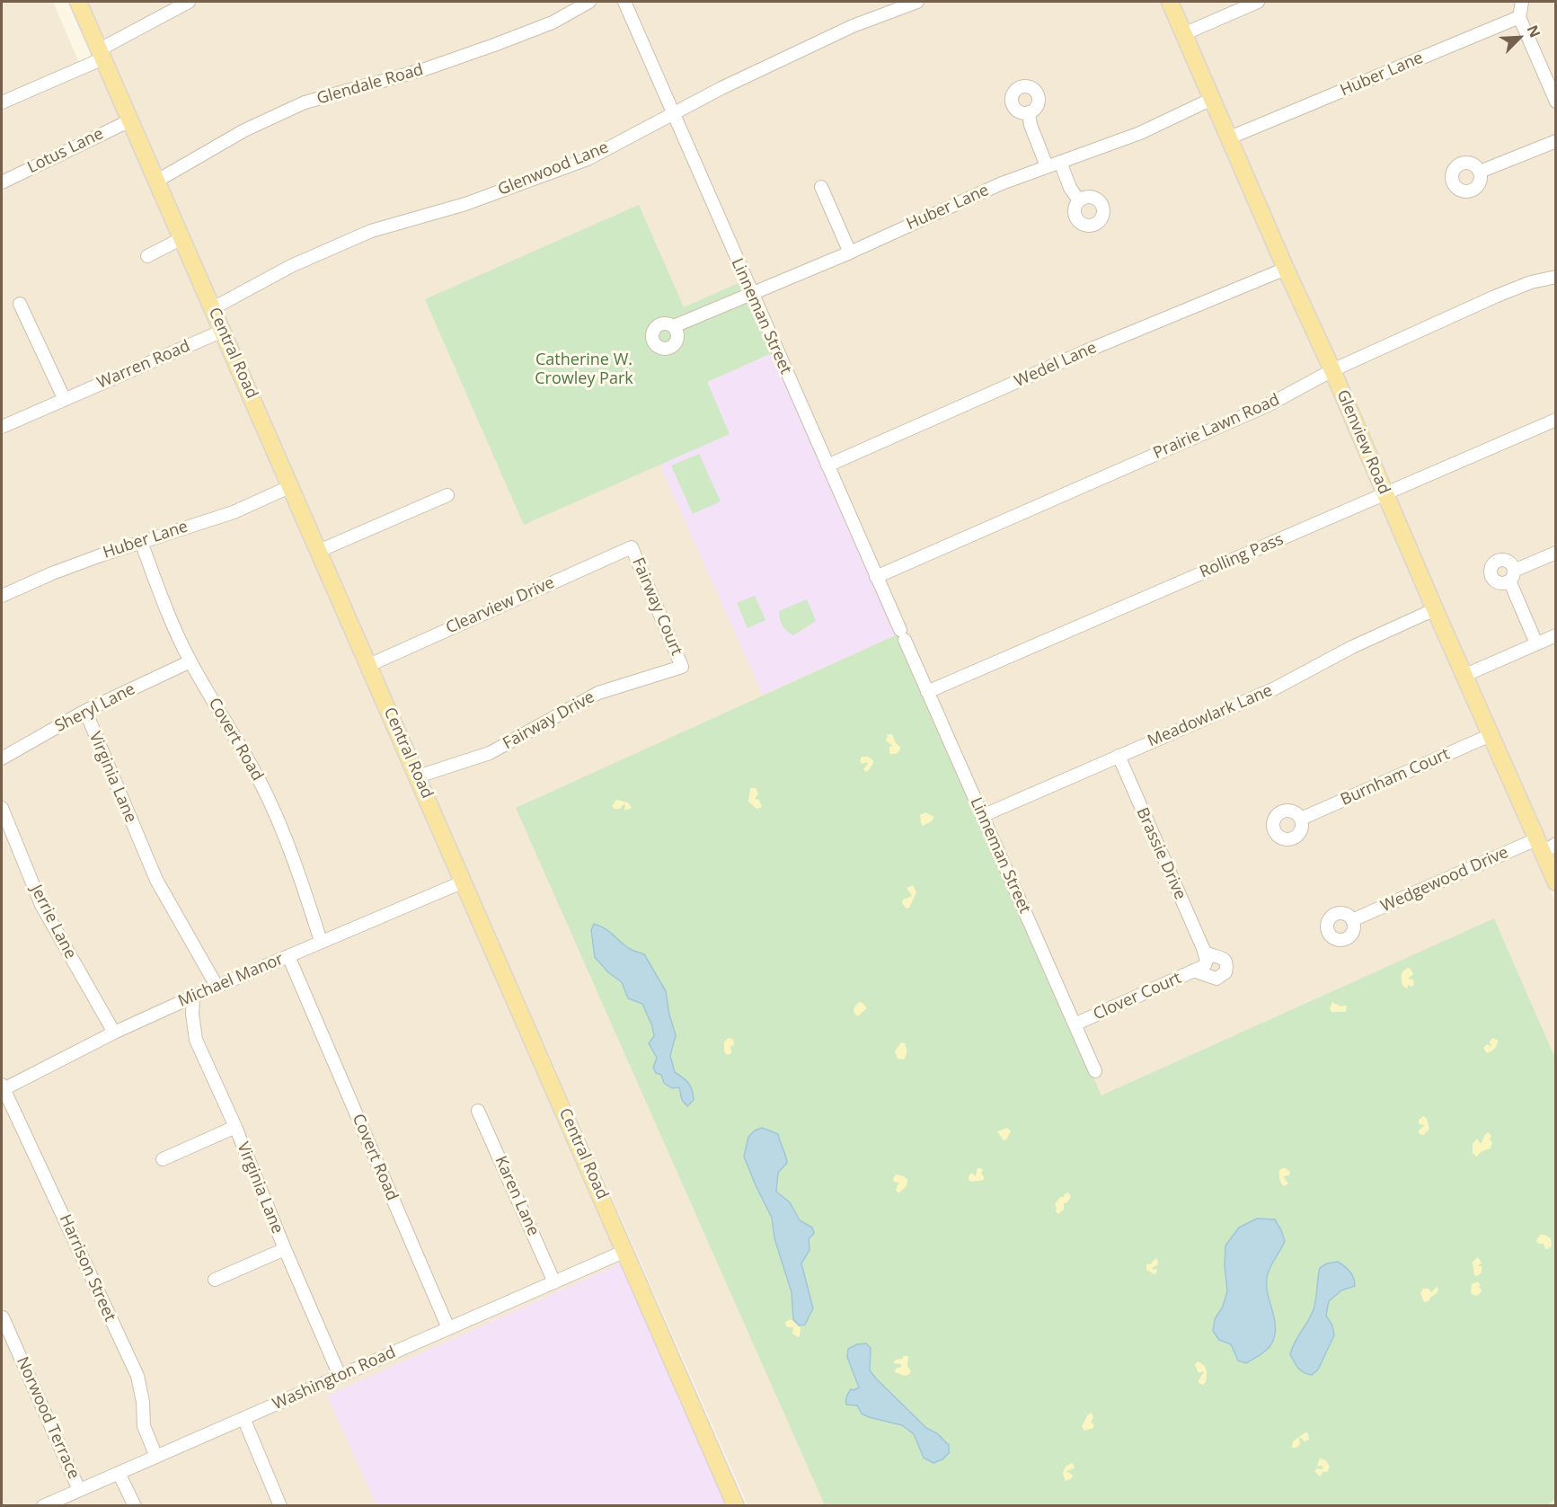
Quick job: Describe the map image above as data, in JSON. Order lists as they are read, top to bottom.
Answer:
{
  "streets": {
    "main road": ["Central Road", "Glenview Road"],
    "street": [
      "Huber Lane",
      "Glendale Road",
      "Lotus Lane",
      "Glenwood Lane",
      "Linneman Street",
      "Warren Road",
      "Wedel Lane",
      "Prairie Lawn Road",
      "Rolling Pass",
      "Clearview Drive",
      "Fairway Court",
      "Sheryl Lane",
      "Meadowlark Lane",
      "Fairway Drive",
      "Covert Road",
      "Virginia Lane",
      "Burnham Court",
      "Brassie Drive",
      "Wedgewood Drive",
      "Jerrie Lane",
      "Michael Manor",
      "Clover Court",
      "Karen Lane",
      "Harrison Street",
      "Washington Road",
      "Norwood Terrace"
    ]
  },
  "crossings": [
    ["Huber Lane", "Linneman Street"],
    ["Huber Lane", "Central Road"],
    ["Huber Lane", "Glenview Road"],
    ["Huber Lane", "Covert Road"],
    ["Glendale Road", "Central Road"],
    ["Lotus Lane", "Central Road"],
    ["Glenwood Lane", "Linneman Street"],
    ["Glenwood Lane", "Central Road"],
    ["Linneman Street", "Wedel Lane"],
    ["Linneman Street", "Prairie Lawn Road"],
    ["Linneman Street", "Rolling Pass"],
    ["Linneman Street", "Meadowlark Lane"],
    ["Linneman Street", "Clover Court"],
    ["Central Road", "Warren Road"],
    ["Central Road", "Clearview Drive"],
    ["Central Road", "Fairway Drive"],
    ["Central Road", "Michael Manor"],
    ["Central Road", "Washington Road"],
    ["Wedel Lane", "Glenview Road"],
    ["Prairie Lawn Road", "Glenview Road"],
    ["Glenview Road", "Rolling Pass"],
    ["Glenview Road", "Meadowlark Lane"],
    ["Glenview Road", "Burnham Court"],
    ["Glenview Road", "Wedgewood Drive"],
    ["Clearview Drive", "Fairway Court"],
    ["Fairway Court", "Fairway Drive"],
    ["Sheryl Lane", "Covert Road"],
    ["Sheryl Lane", "Virginia Lane"],
    ["Meadowlark Lane", "Brassie Drive"],
    ["Covert Road", "Michael Manor"],
    ["Covert Road", "Washington Road"],
    ["Virginia Lane", "Michael Manor"],
    ["Virginia Lane", "Washington Road"],
    ["Jerrie Lane", "Michael Manor"],
    ["Michael Manor", "Harrison Street"],
    ["Karen Lane", "Washington Road"],
    ["Harrison Street", "Washington Road"],
    ["Washington Road", "Norwood Terrace"]
  ],
  "parks": ["Catherine W. Crowley Park"],
  "north": "top right"
}
